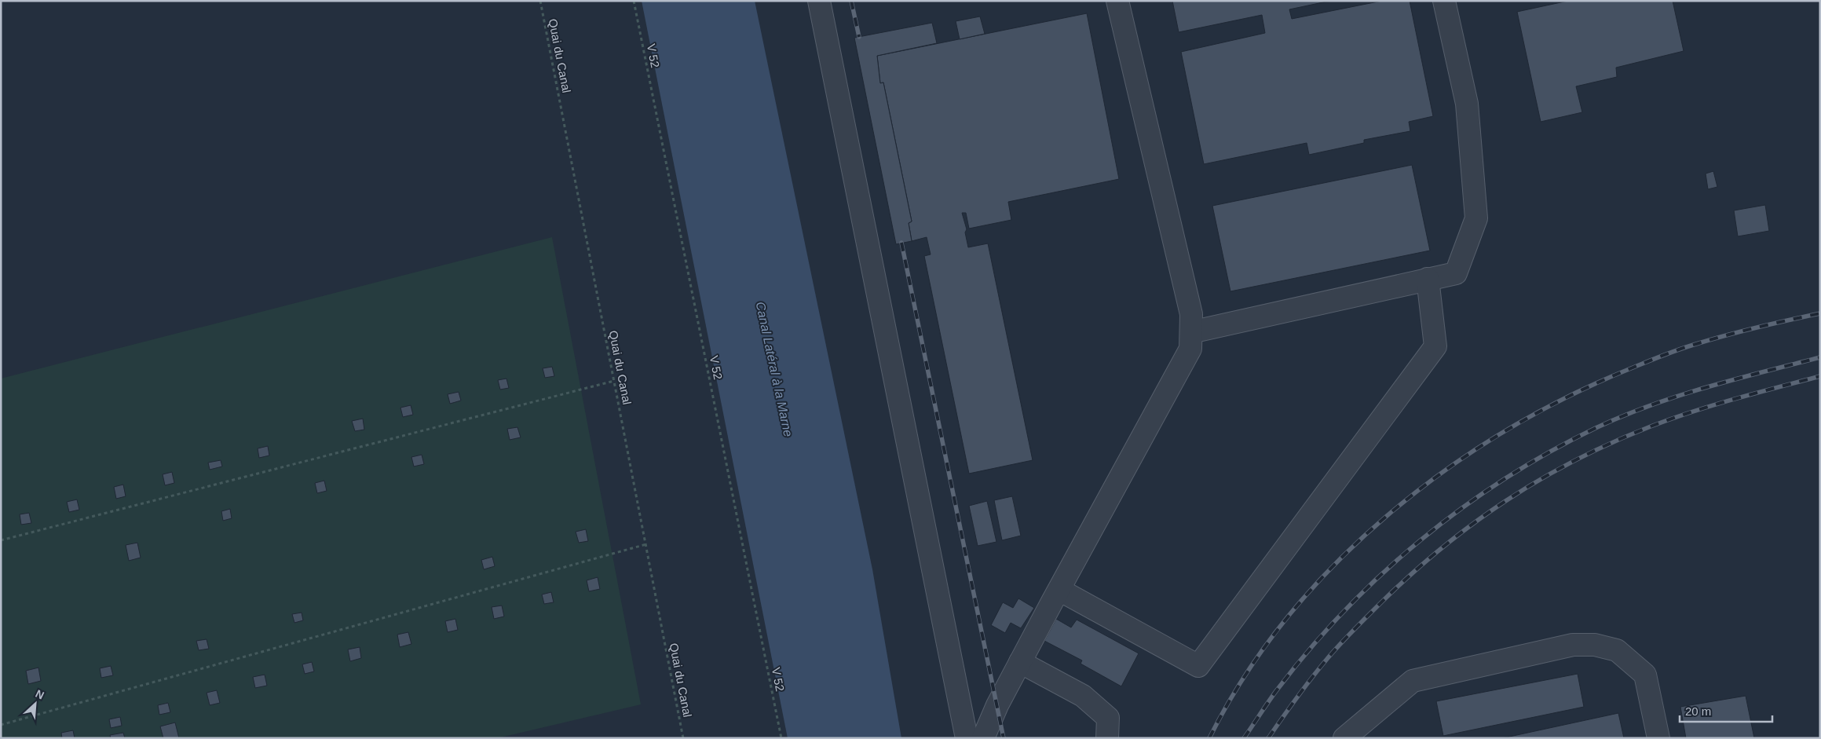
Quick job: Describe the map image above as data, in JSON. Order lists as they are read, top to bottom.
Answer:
{
  "streets": {
    "path": ["Quai du Canal", "V 52"]
  },
  "water": ["Canal Latéral à la Marne"],
  "scale_bar": "20 m",
  "north": "top right"
}
